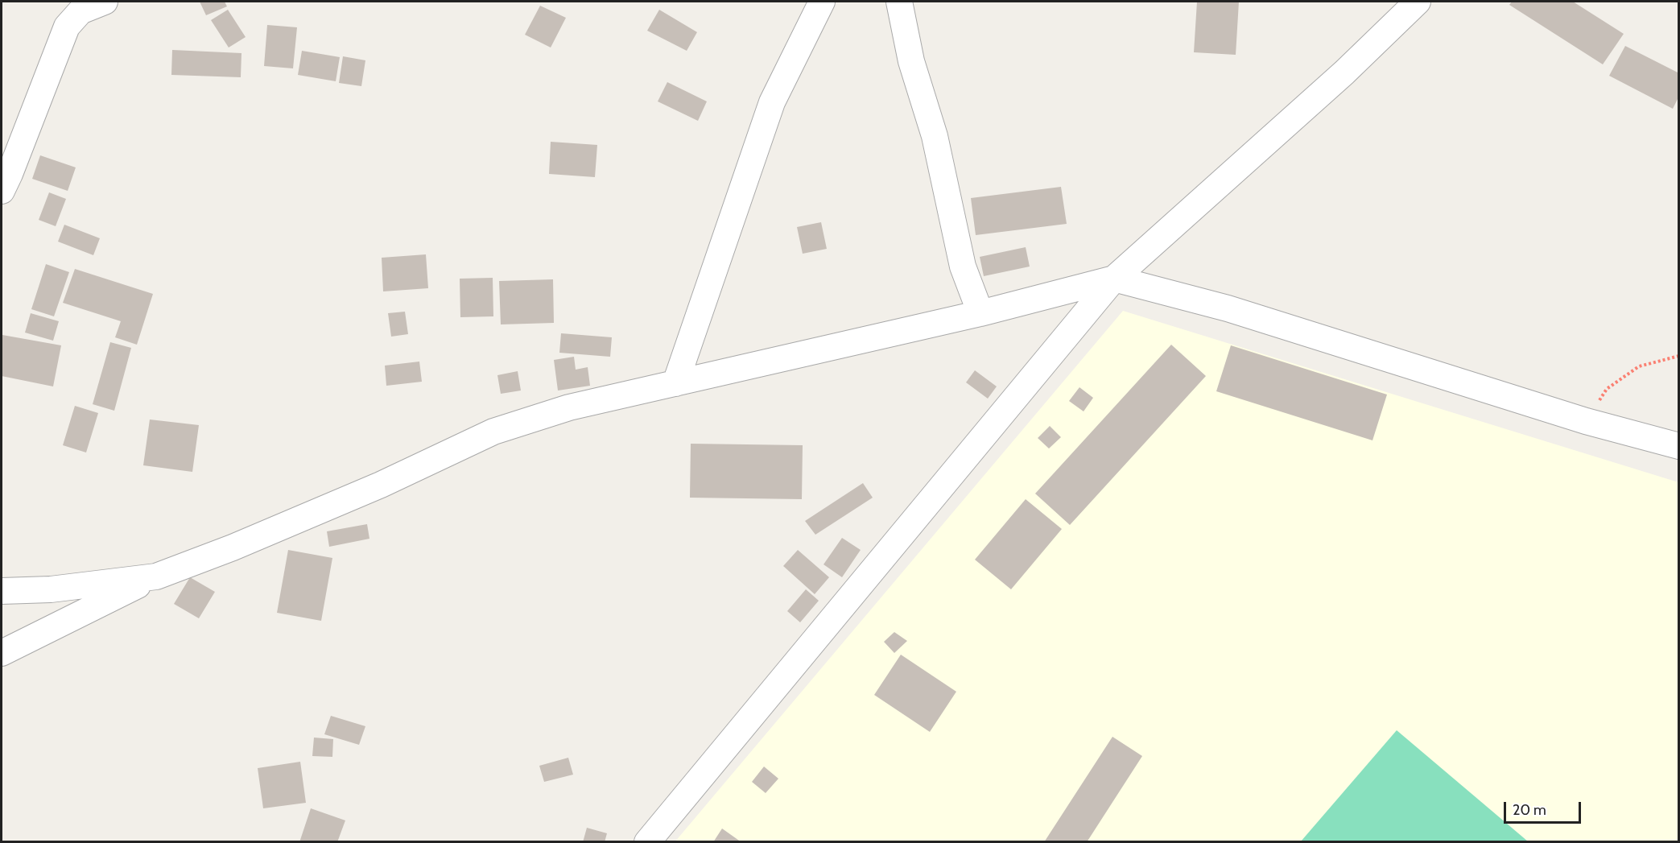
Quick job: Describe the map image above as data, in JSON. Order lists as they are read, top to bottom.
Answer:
{
  "scale_bar": "20 m"
}
